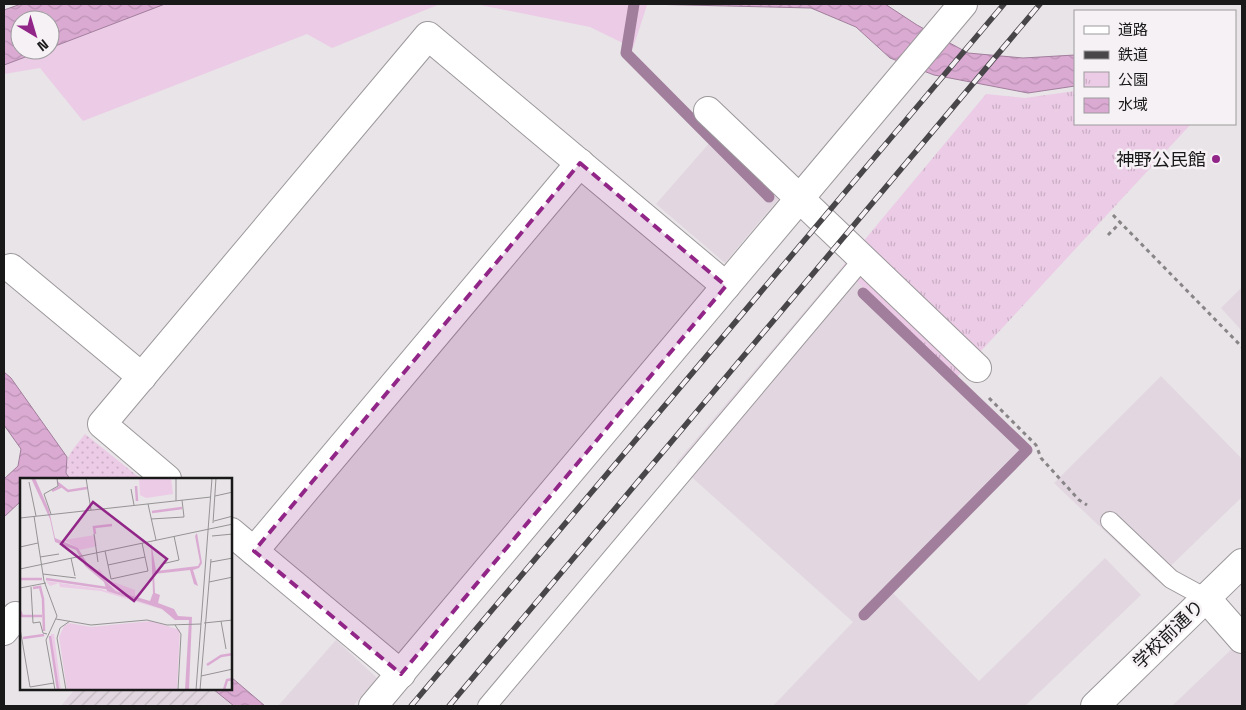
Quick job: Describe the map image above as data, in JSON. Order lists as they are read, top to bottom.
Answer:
{
  "streets": {
    "street": ["学校前通り"]
  },
  "places": ["神野公民館"],
  "legend": [
    "道路",
    "鉄道",
    "公園",
    "水域"
  ],
  "north": "bottom right"
}
